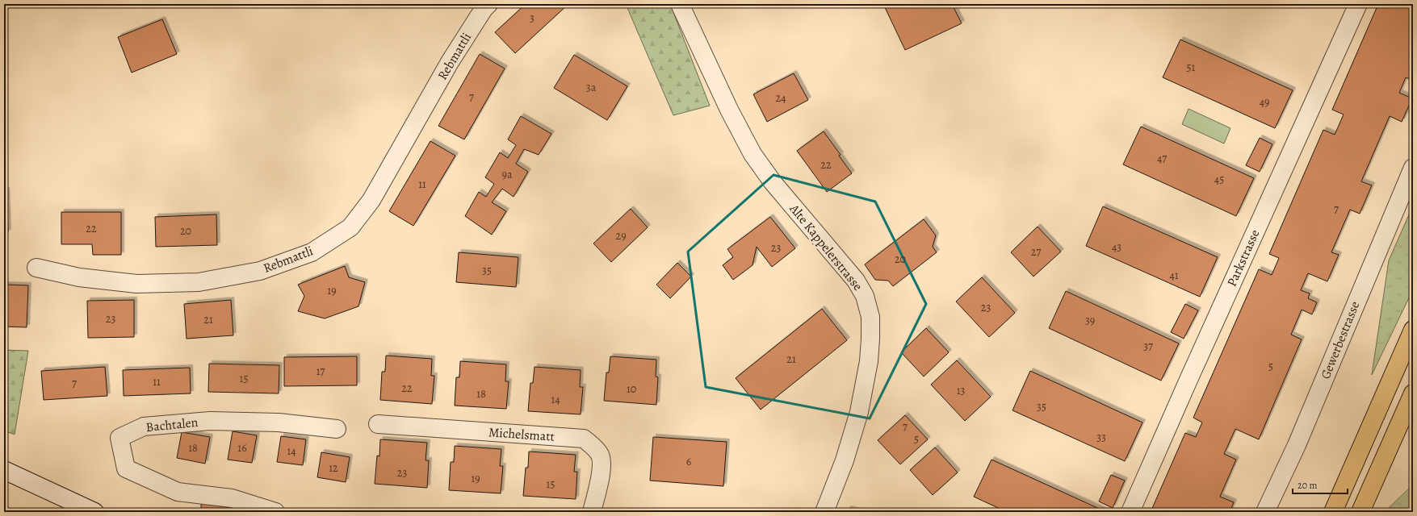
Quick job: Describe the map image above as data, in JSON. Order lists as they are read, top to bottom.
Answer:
{
  "streets": {
    "street": [
      "Rebmattli",
      "Alte Kappelerstrasse",
      "Parkstrasse",
      "Gewerbestrasse",
      "Bachtalen",
      "Michelsmatt"
    ]
  },
  "house_numbers": [
    "3",
    "51",
    "3a",
    "7",
    "24",
    "49",
    "47",
    "22",
    "9a",
    "45",
    "11",
    "7",
    "22",
    "20",
    "29",
    "43",
    "23",
    "27",
    "20",
    "35",
    "41",
    "19",
    "23",
    "23",
    "21",
    "39",
    "37",
    "21",
    "5",
    "17",
    "15",
    "11",
    "7",
    "22",
    "10",
    "13",
    "18",
    "14",
    "35",
    "7",
    "33",
    "5",
    "18",
    "16",
    "14",
    "6",
    "12",
    "23",
    "19",
    "15"
  ],
  "scale_bar": "20 m"
}
